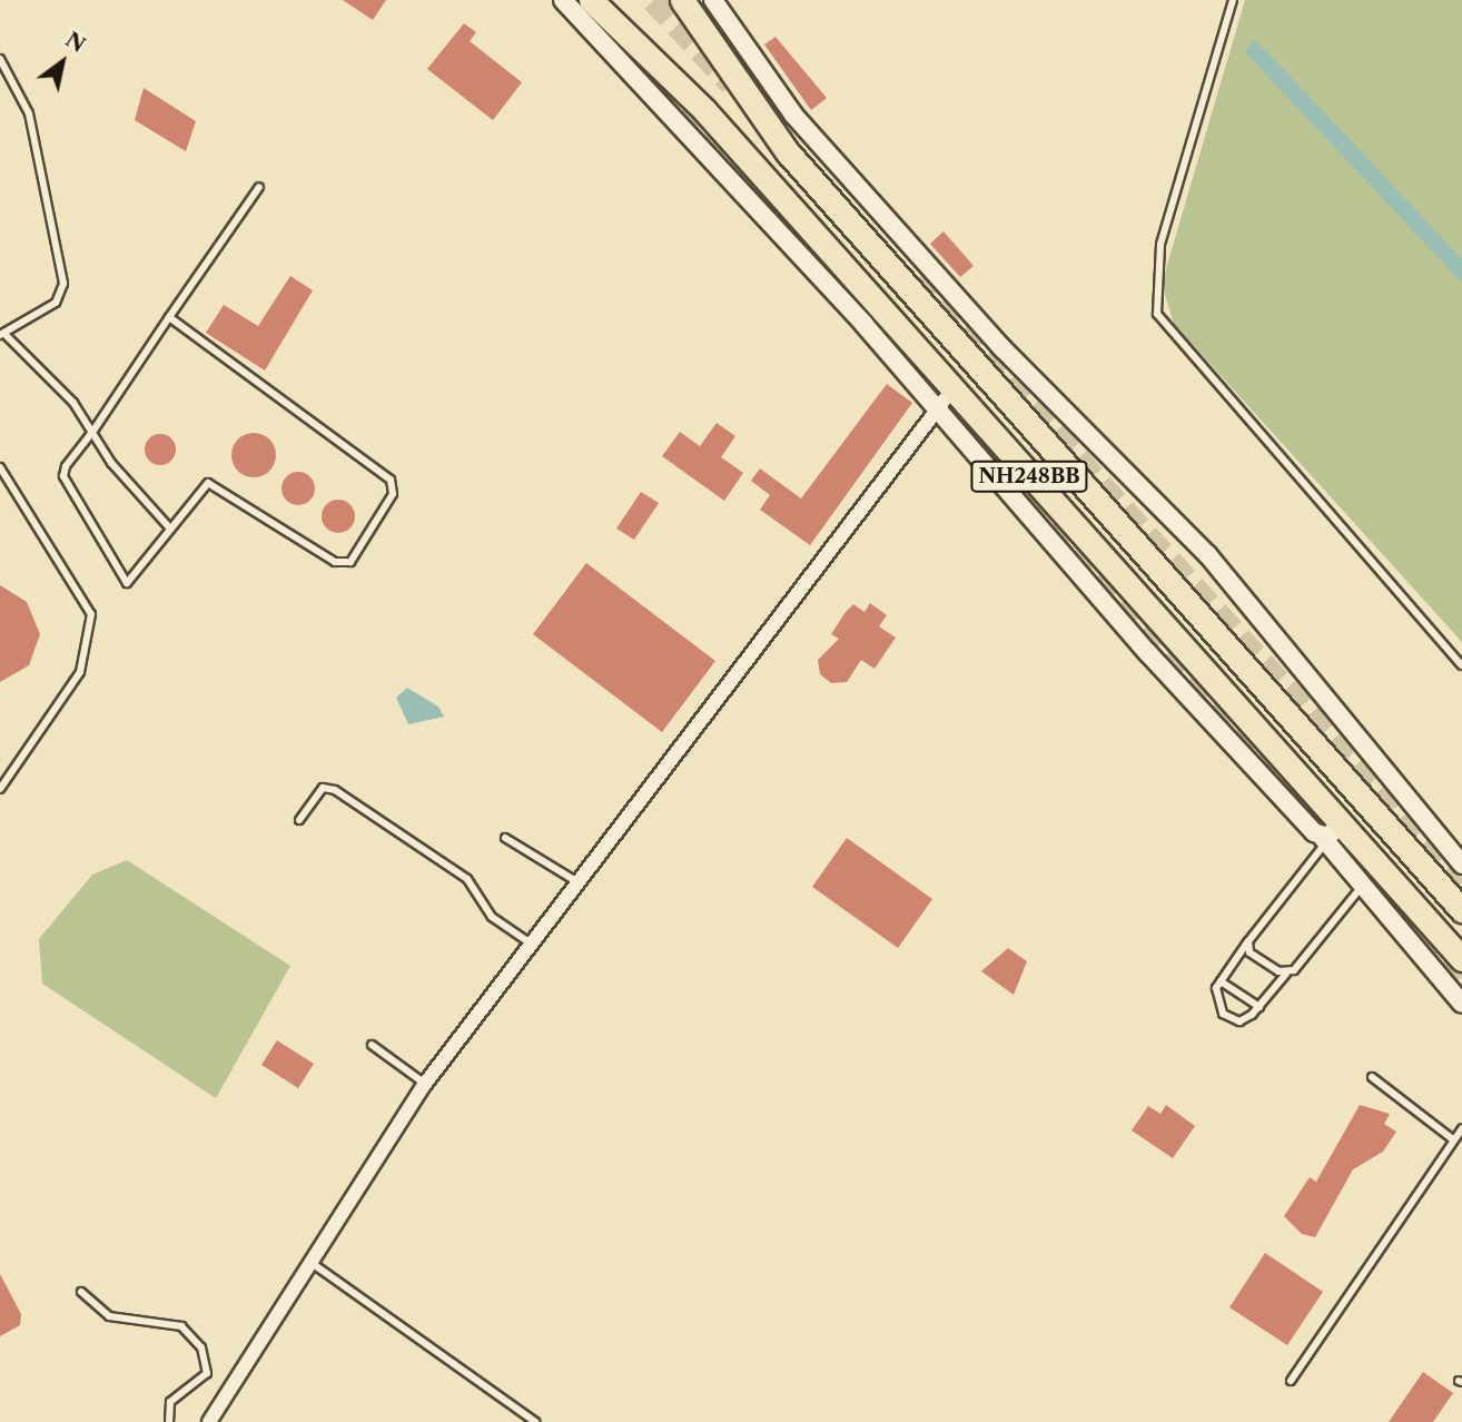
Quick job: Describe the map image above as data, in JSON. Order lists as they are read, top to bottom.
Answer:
{
  "streets": {
    "highway": ["NH248BB"]
  },
  "north": "top right"
}
